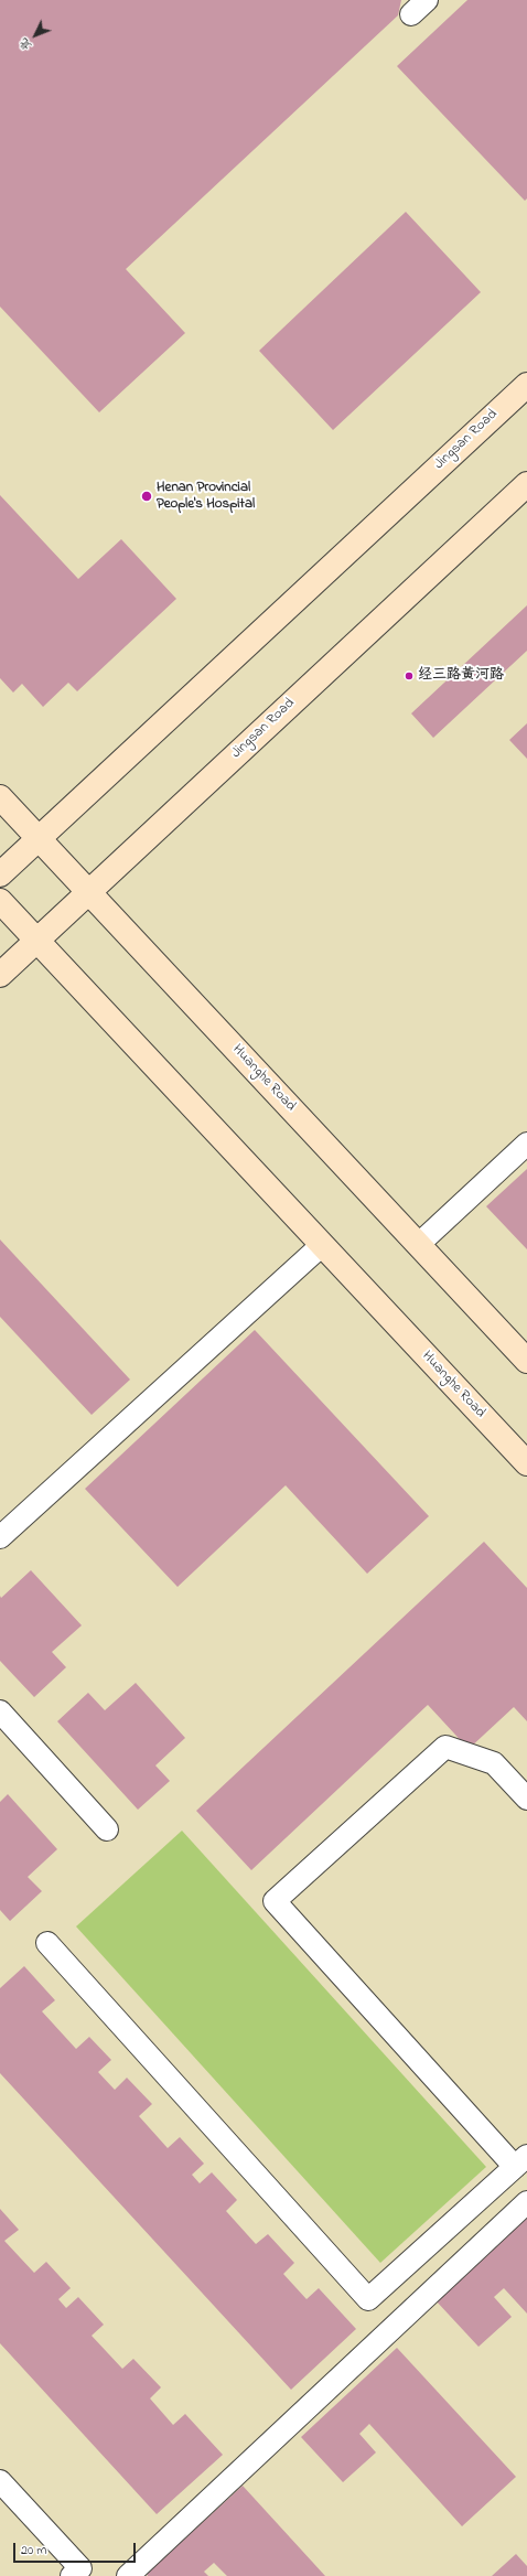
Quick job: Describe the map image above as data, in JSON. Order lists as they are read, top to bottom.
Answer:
{
  "streets": {
    "main road": ["Jingsan Road", "Huanghe Road"]
  },
  "crossings": [
    ["Jingsan Road", "Huanghe Road"]
  ],
  "places": ["Henan Provincial People's Hospital", "经三路黄河路"],
  "scale_bar": "20 m",
  "north": "bottom left"
}
